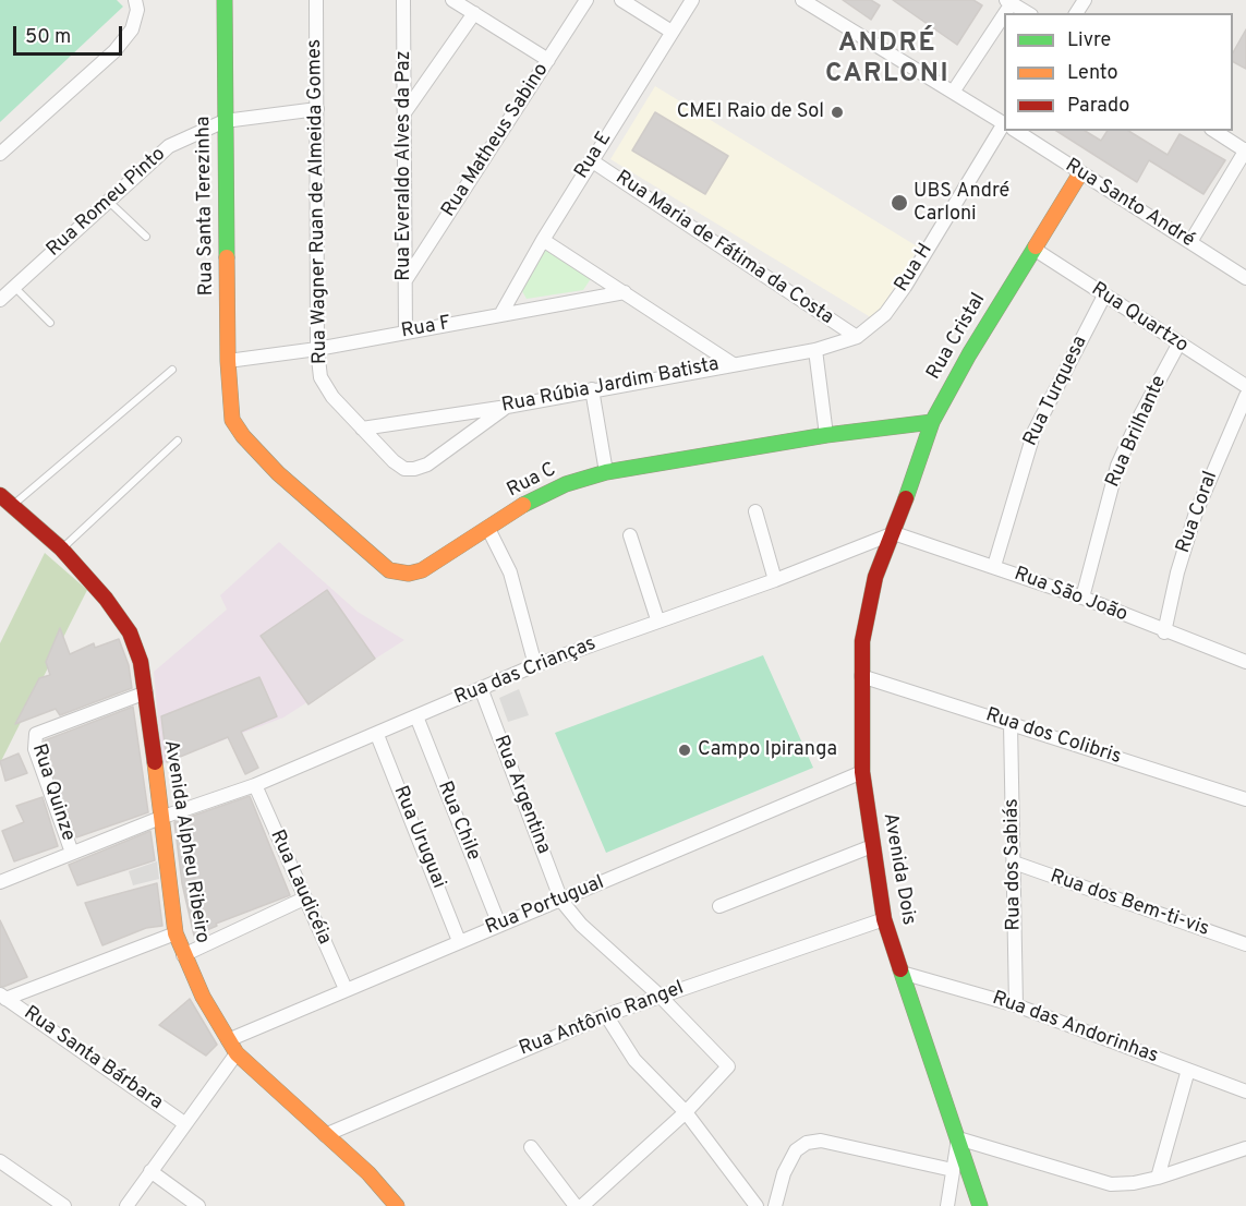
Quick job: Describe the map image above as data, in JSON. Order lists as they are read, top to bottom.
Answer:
{
  "streets": {
    "street": [
      "Rua Matheus Sabino",
      "Rua E",
      "Rua Everaldo Alves da Paz",
      "Rua Wagner Ruan de Almeida Gomes",
      "Rua Romeu Pinto",
      "Rua Santo André",
      "Rua Santa Terezinha",
      "Rua Maria de Fátima da Costa",
      "Rua H",
      "Rua Quartzo",
      "Rua F",
      "Rua Cristal",
      "Rua Rúbia Jardim Batista",
      "Rua Turquesa",
      "Rua Brilhante",
      "Rua C",
      "Rua Coral",
      "Rua São João",
      "Rua das Crianças",
      "Rua dos Colibris",
      "Rua Quinze",
      "Rua Argentina",
      "Rua Chile",
      "Rua Uruguai",
      "Avenida Alpheu Ribeiro",
      "Rua dos Sabiás",
      "Avenida Dois",
      "Rua Laudicéia",
      "Rua dos Bem-ti-vis",
      "Rua Portugual",
      "Rua Antônio Rangel",
      "Rua das Andorinhas",
      "Rua Santa Bárbara"
    ]
  },
  "crossings": [
    ["Rua Matheus Sabino", "Rua Everaldo Alves da Paz"],
    ["Rua E", "Rua Maria de Fátima da Costa"],
    ["Rua E", "Rua F"],
    ["Rua Everaldo Alves da Paz", "Rua F"],
    ["Rua Wagner Ruan de Almeida Gomes", "Rua Romeu Pinto"],
    ["Rua Wagner Ruan de Almeida Gomes", "Rua F"],
    ["Rua Wagner Ruan de Almeida Gomes", "Rua Rúbia Jardim Batista"],
    ["Rua Romeu Pinto", "Rua Santa Terezinha"],
    ["Rua Santo André", "Rua Cristal"],
    ["Rua Santa Terezinha", "Rua F"],
    ["Rua Santa Terezinha", "Rua C"],
    ["Rua Maria de Fátima da Costa", "Rua H"],
    ["Rua Maria de Fátima da Costa", "Rua Rúbia Jardim Batista"],
    ["Rua H", "Rua Rúbia Jardim Batista"],
    ["Rua Quartzo", "Rua Cristal"],
    ["Rua Quartzo", "Rua Turquesa"],
    ["Rua Quartzo", "Rua Brilhante"],
    ["Rua Cristal", "Rua C"],
    ["Rua Cristal", "Rua São João"],
    ["Rua Cristal", "Rua das Crianças"],
    ["Rua Cristal", "Avenida Dois"],
    ["Rua Turquesa", "Rua São João"],
    ["Rua Brilhante", "Rua São João"],
    ["Rua Coral", "Rua São João"],
    ["Rua São João", "Rua das Crianças"],
    ["Rua São João", "Avenida Dois"],
    ["Rua das Crianças", "Rua Quinze"],
    ["Rua das Crianças", "Rua Argentina"],
    ["Rua das Crianças", "Rua Chile"],
    ["Rua das Crianças", "Rua Uruguai"],
    ["Rua das Crianças", "Avenida Alpheu Ribeiro"],
    ["Rua das Crianças", "Avenida Dois"],
    ["Rua das Crianças", "Rua Laudicéia"],
    ["Rua dos Colibris", "Rua dos Sabiás"],
    ["Rua dos Colibris", "Avenida Dois"],
    ["Rua Quinze", "Avenida Alpheu Ribeiro"],
    ["Rua Argentina", "Rua Portugual"],
    ["Rua Chile", "Rua Portugual"],
    ["Rua Uruguai", "Rua Portugual"],
    ["Avenida Alpheu Ribeiro", "Rua Portugual"],
    ["Avenida Alpheu Ribeiro", "Rua Antônio Rangel"],
    ["Rua dos Sabiás", "Rua dos Bem-ti-vis"],
    ["Rua dos Sabiás", "Rua das Andorinhas"],
    ["Avenida Dois", "Rua Portugual"],
    ["Avenida Dois", "Rua Antônio Rangel"],
    ["Avenida Dois", "Rua das Andorinhas"],
    ["Rua Laudicéia", "Rua Portugual"]
  ],
  "districts": ["ANDRÉ CARLONI"],
  "places": ["CMEI Raio de Sol", "UBS André Carloni", "Campo Ipiranga"],
  "legend": ["Livre", "Lento", "Parado"],
  "scale_bar": "50 m"
}
